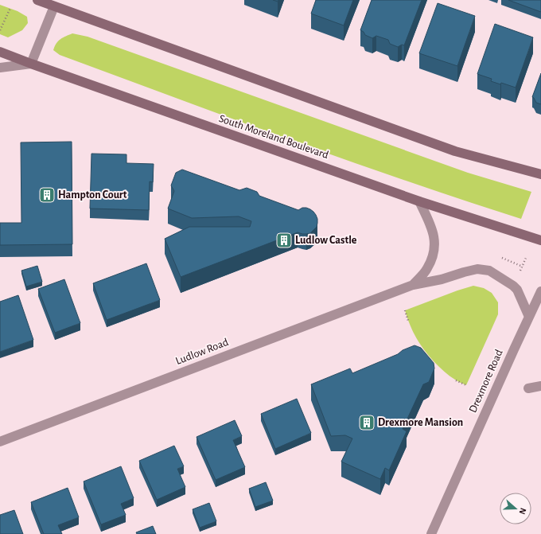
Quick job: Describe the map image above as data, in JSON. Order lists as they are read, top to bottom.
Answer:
{
  "streets": {
    "street": ["South Moreland Boulevard", "Ludlow Road", "Drexmore Road"]
  },
  "crossings": [
    ["South Moreland Boulevard", "Ludlow Road"],
    ["Ludlow Road", "Drexmore Road"]
  ],
  "places": {
    "building": ["Hampton Court", "Ludlow Castle", "Drexmore Mansion"]
  },
  "north": "right"
}
